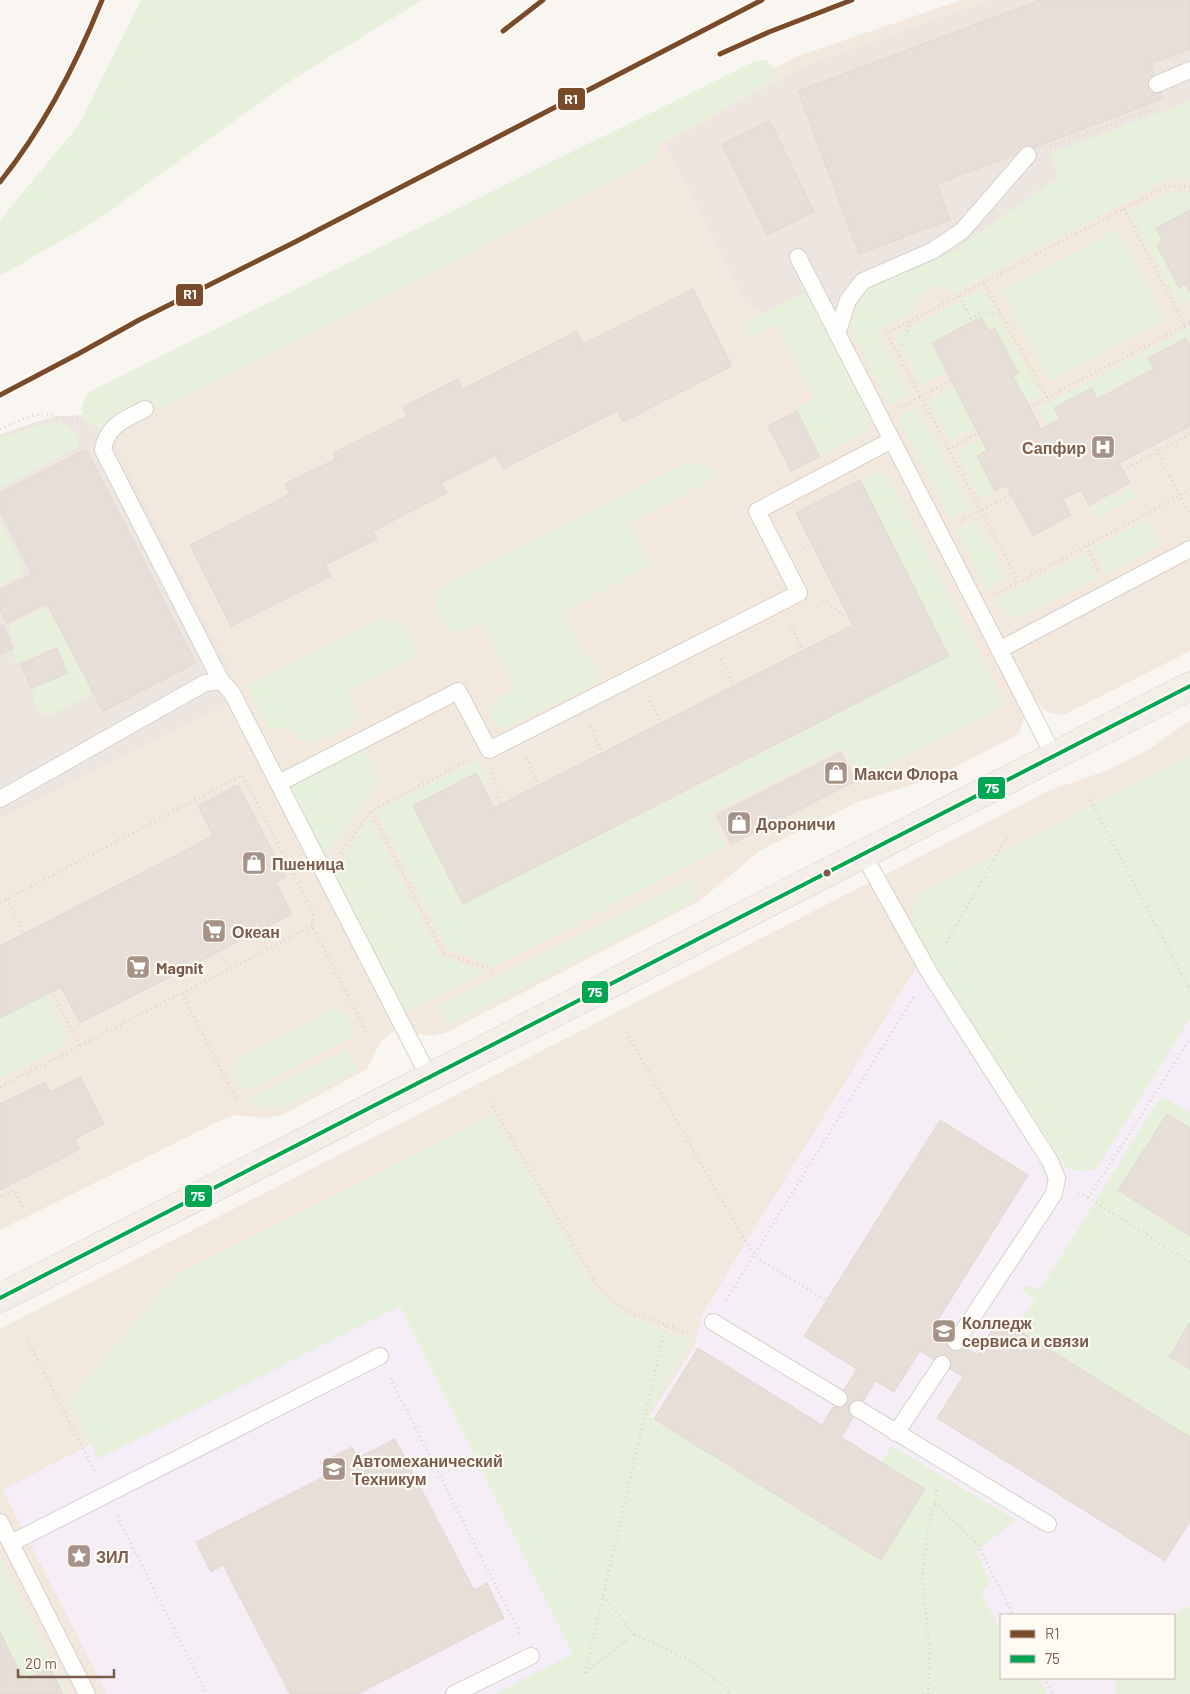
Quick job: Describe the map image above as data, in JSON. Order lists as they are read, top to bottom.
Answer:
{
  "places": {
    "hospital": ["Сапфир"],
    "shop": ["Макси Флора", "Дороничи", "Пшеница"],
    "supermarket": ["Океан", "Magnit"],
    "school or university": ["Колледж сервиса и связи", "Автомеханический Техникум"],
    "place": ["ЗИЛ"]
  },
  "lines": ["transit line R1", "transit line 75"],
  "legend": ["R1", "75"],
  "scale_bar": "20 m"
}
